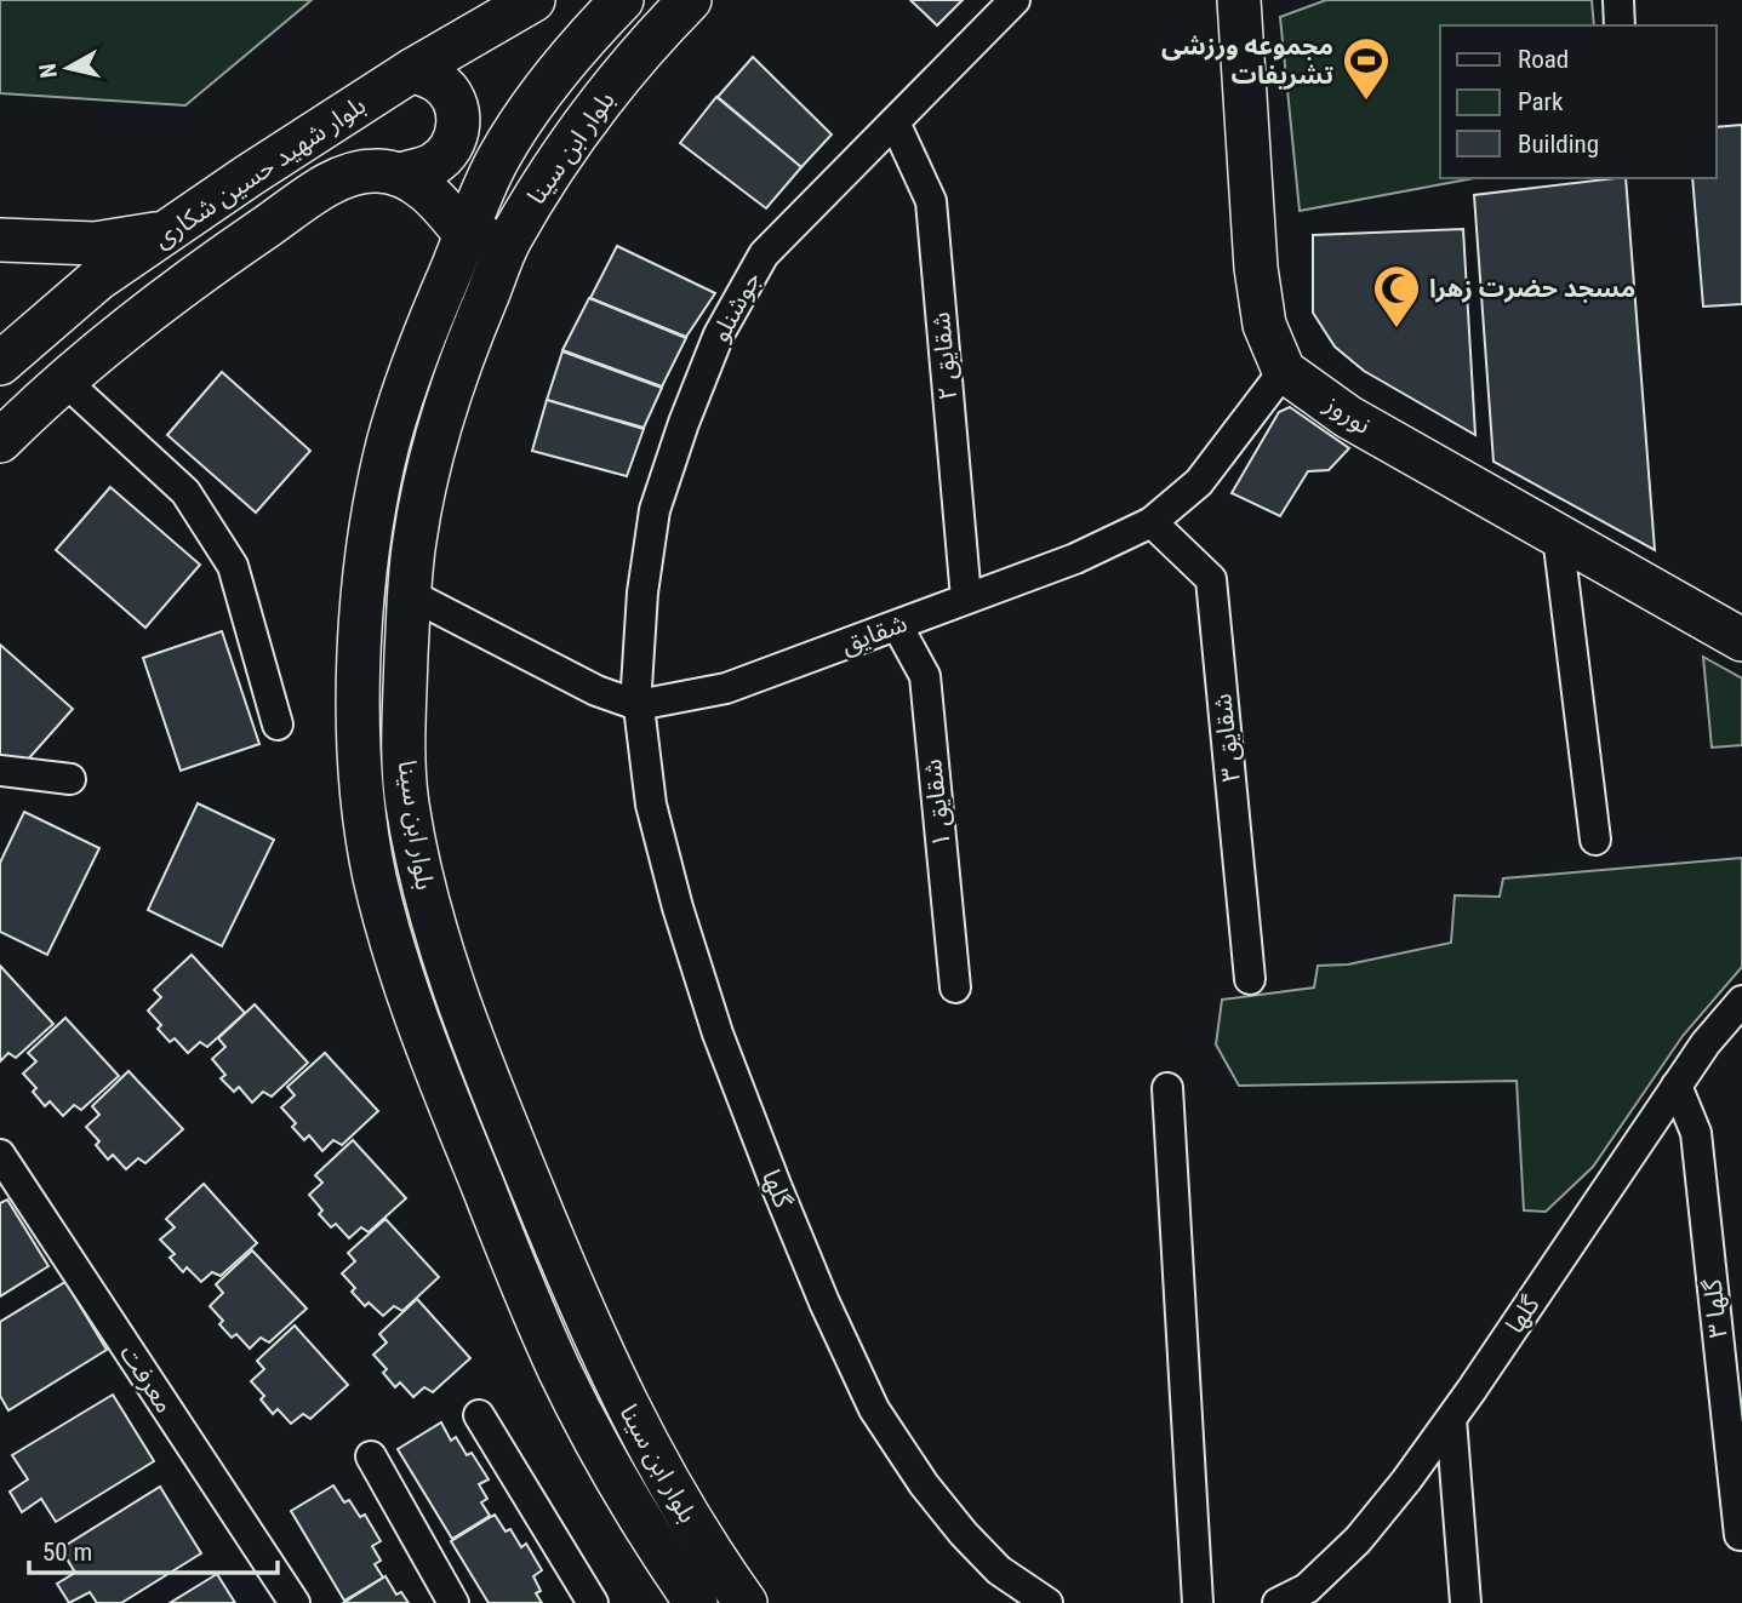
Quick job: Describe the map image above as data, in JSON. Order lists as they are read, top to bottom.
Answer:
{
  "streets": {
    "main road": ["بلوار ابن سینا", "بلوار شهید حسین شکاری", "نوروز"],
    "street": [
      "جوشنلو",
      "شقایق ۲",
      "شقایق",
      "شقایق ۳",
      "شقایق ۱",
      "گلها",
      "گلها ۳",
      "معرفت"
    ]
  },
  "crossings": [
    ["جوشنلو", "شقایق ۲"],
    ["جوشنلو", "شقایق"],
    ["جوشنلو", "گلها"],
    ["شقایق ۲", "شقایق"],
    ["نوروز", "شقایق"],
    ["شقایق", "شقایق ۳"],
    ["شقایق", "شقایق ۱"],
    ["شقایق", "گلها"],
    ["گلها", "گلها ۳"]
  ],
  "places": {
    "sports": ["مجموعه ورزشی تشریفات"],
    "mosque": ["مسجد حضرت زهرا"]
  },
  "legend": ["Road", "Park", "Building"],
  "scale_bar": "50 m",
  "north": "left"
}
